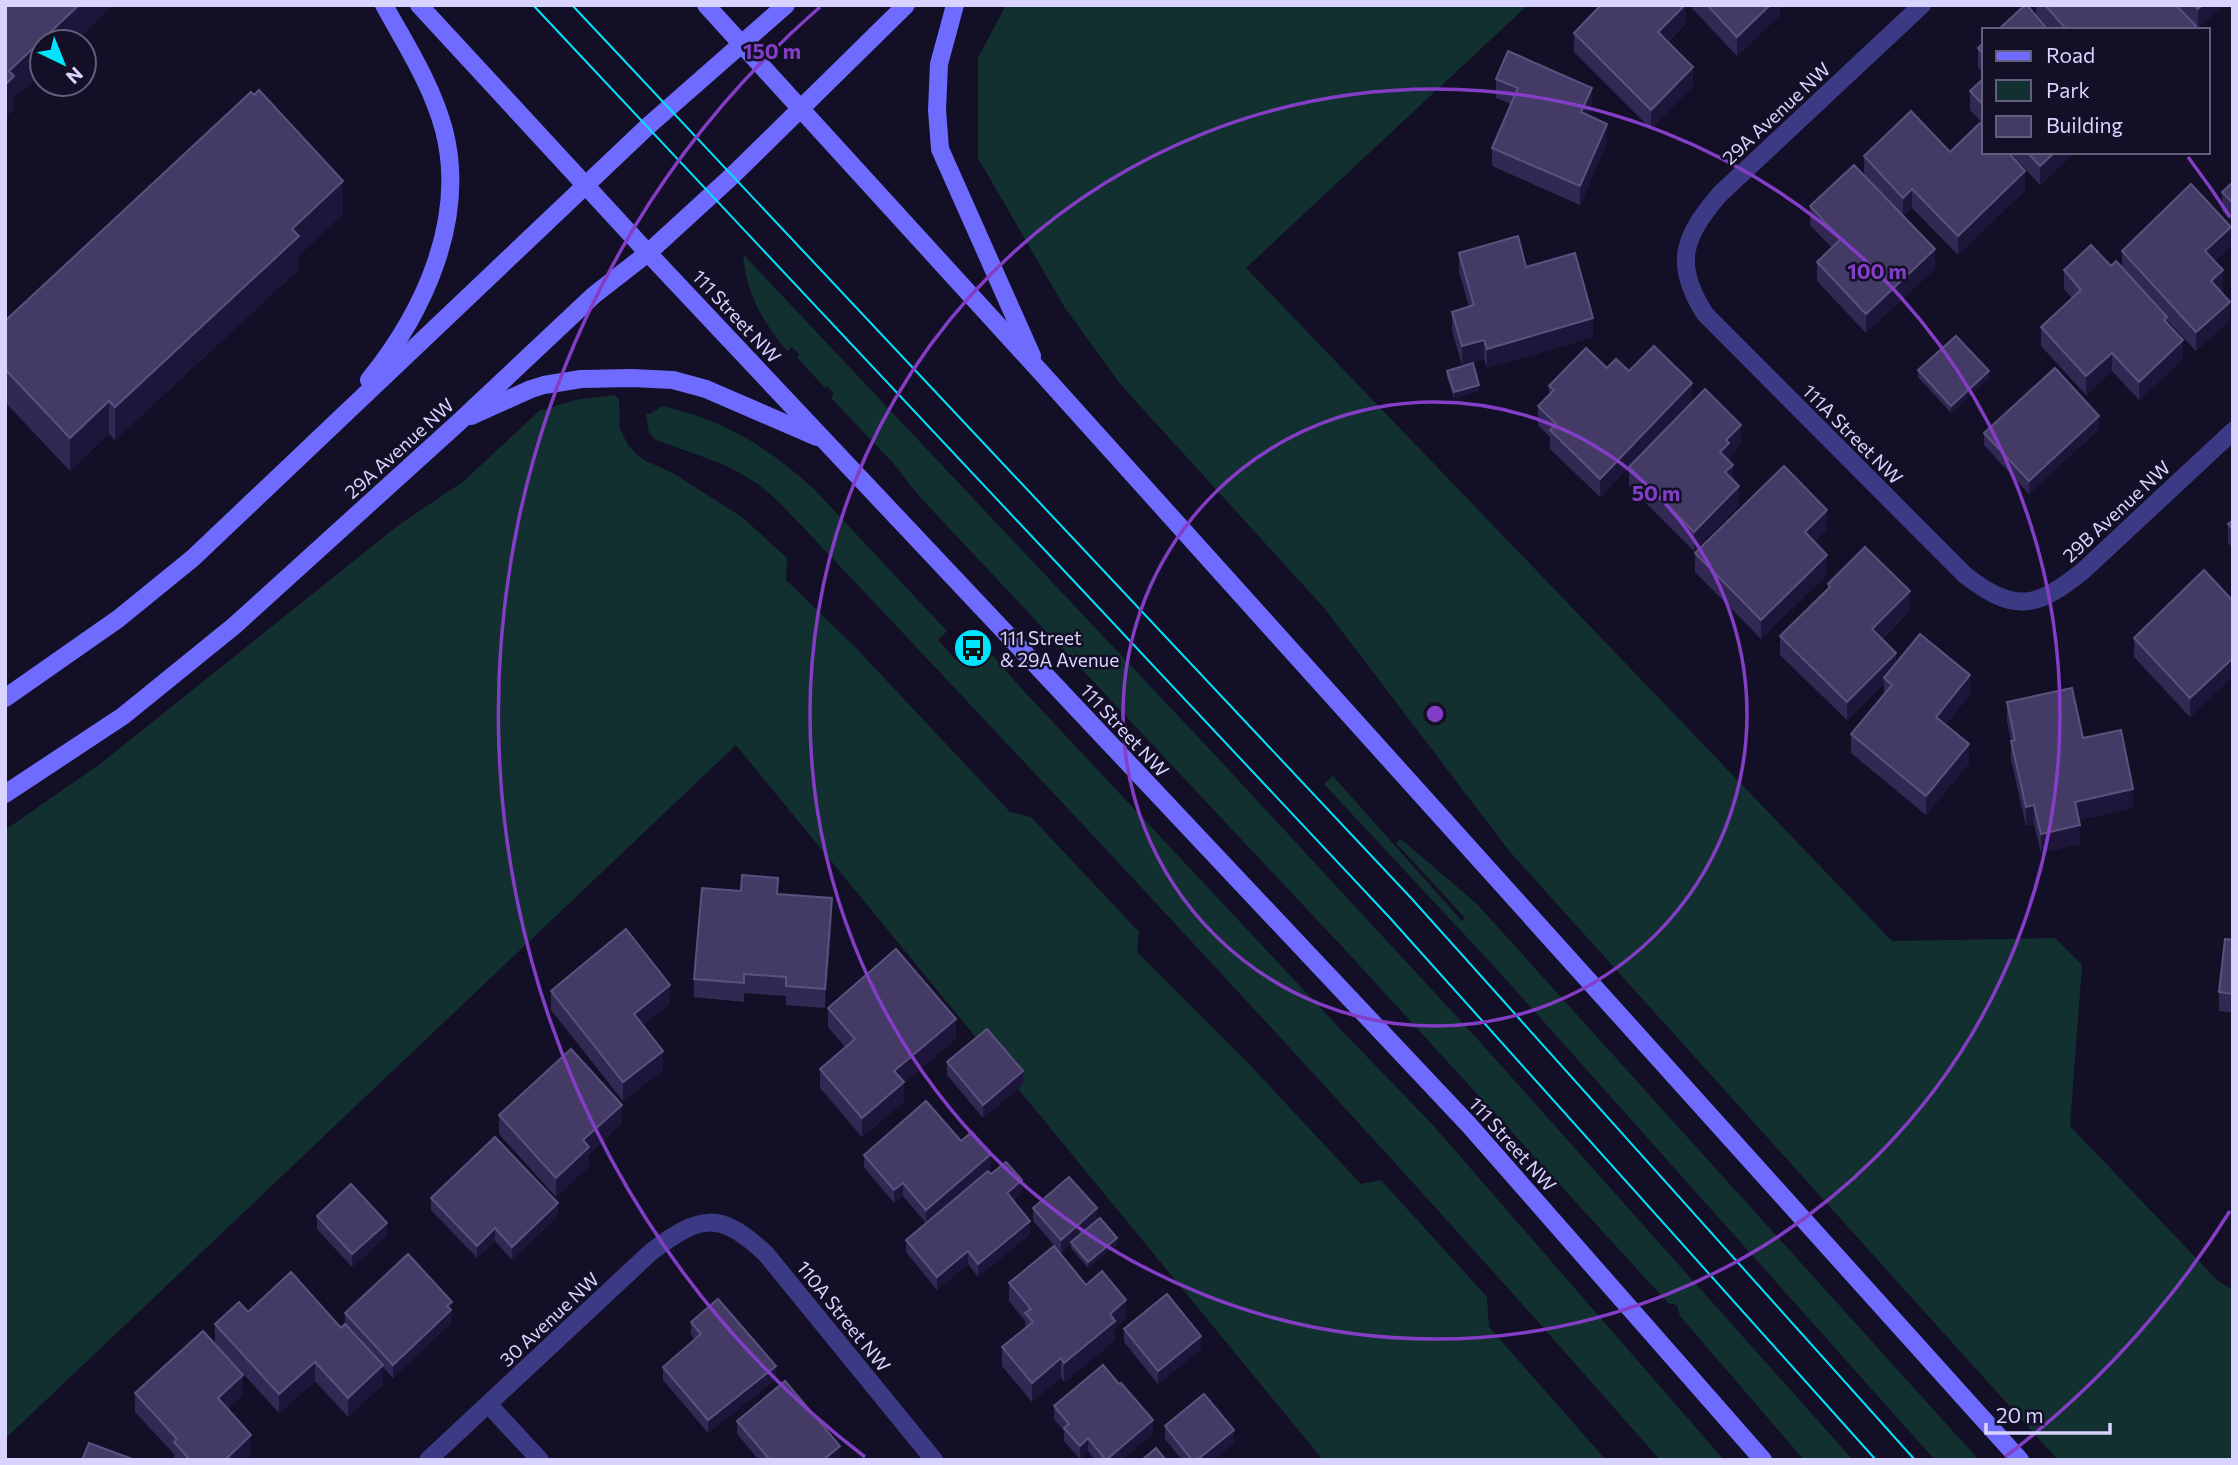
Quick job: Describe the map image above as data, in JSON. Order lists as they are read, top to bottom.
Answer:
{
  "streets": {
    "main road": ["29A Avenue NW", "111 Street NW"],
    "street": [
      "111A Street NW",
      "29B Avenue NW",
      "110A Street NW",
      "30 Avenue NW"
    ]
  },
  "crossings": [
    ["29A Avenue NW", "111 Street NW"],
    ["29A Avenue NW", "111A Street NW"],
    ["111A Street NW", "29B Avenue NW"],
    ["110A Street NW", "30 Avenue NW"]
  ],
  "places": {
    "bus stop": ["111 Street & 29A Avenue"]
  },
  "legend": ["Road", "Park", "Building"],
  "scale_bar": "20 m",
  "north": "bottom right",
  "rings": ["150 m", "100 m", "50 m"]
}
